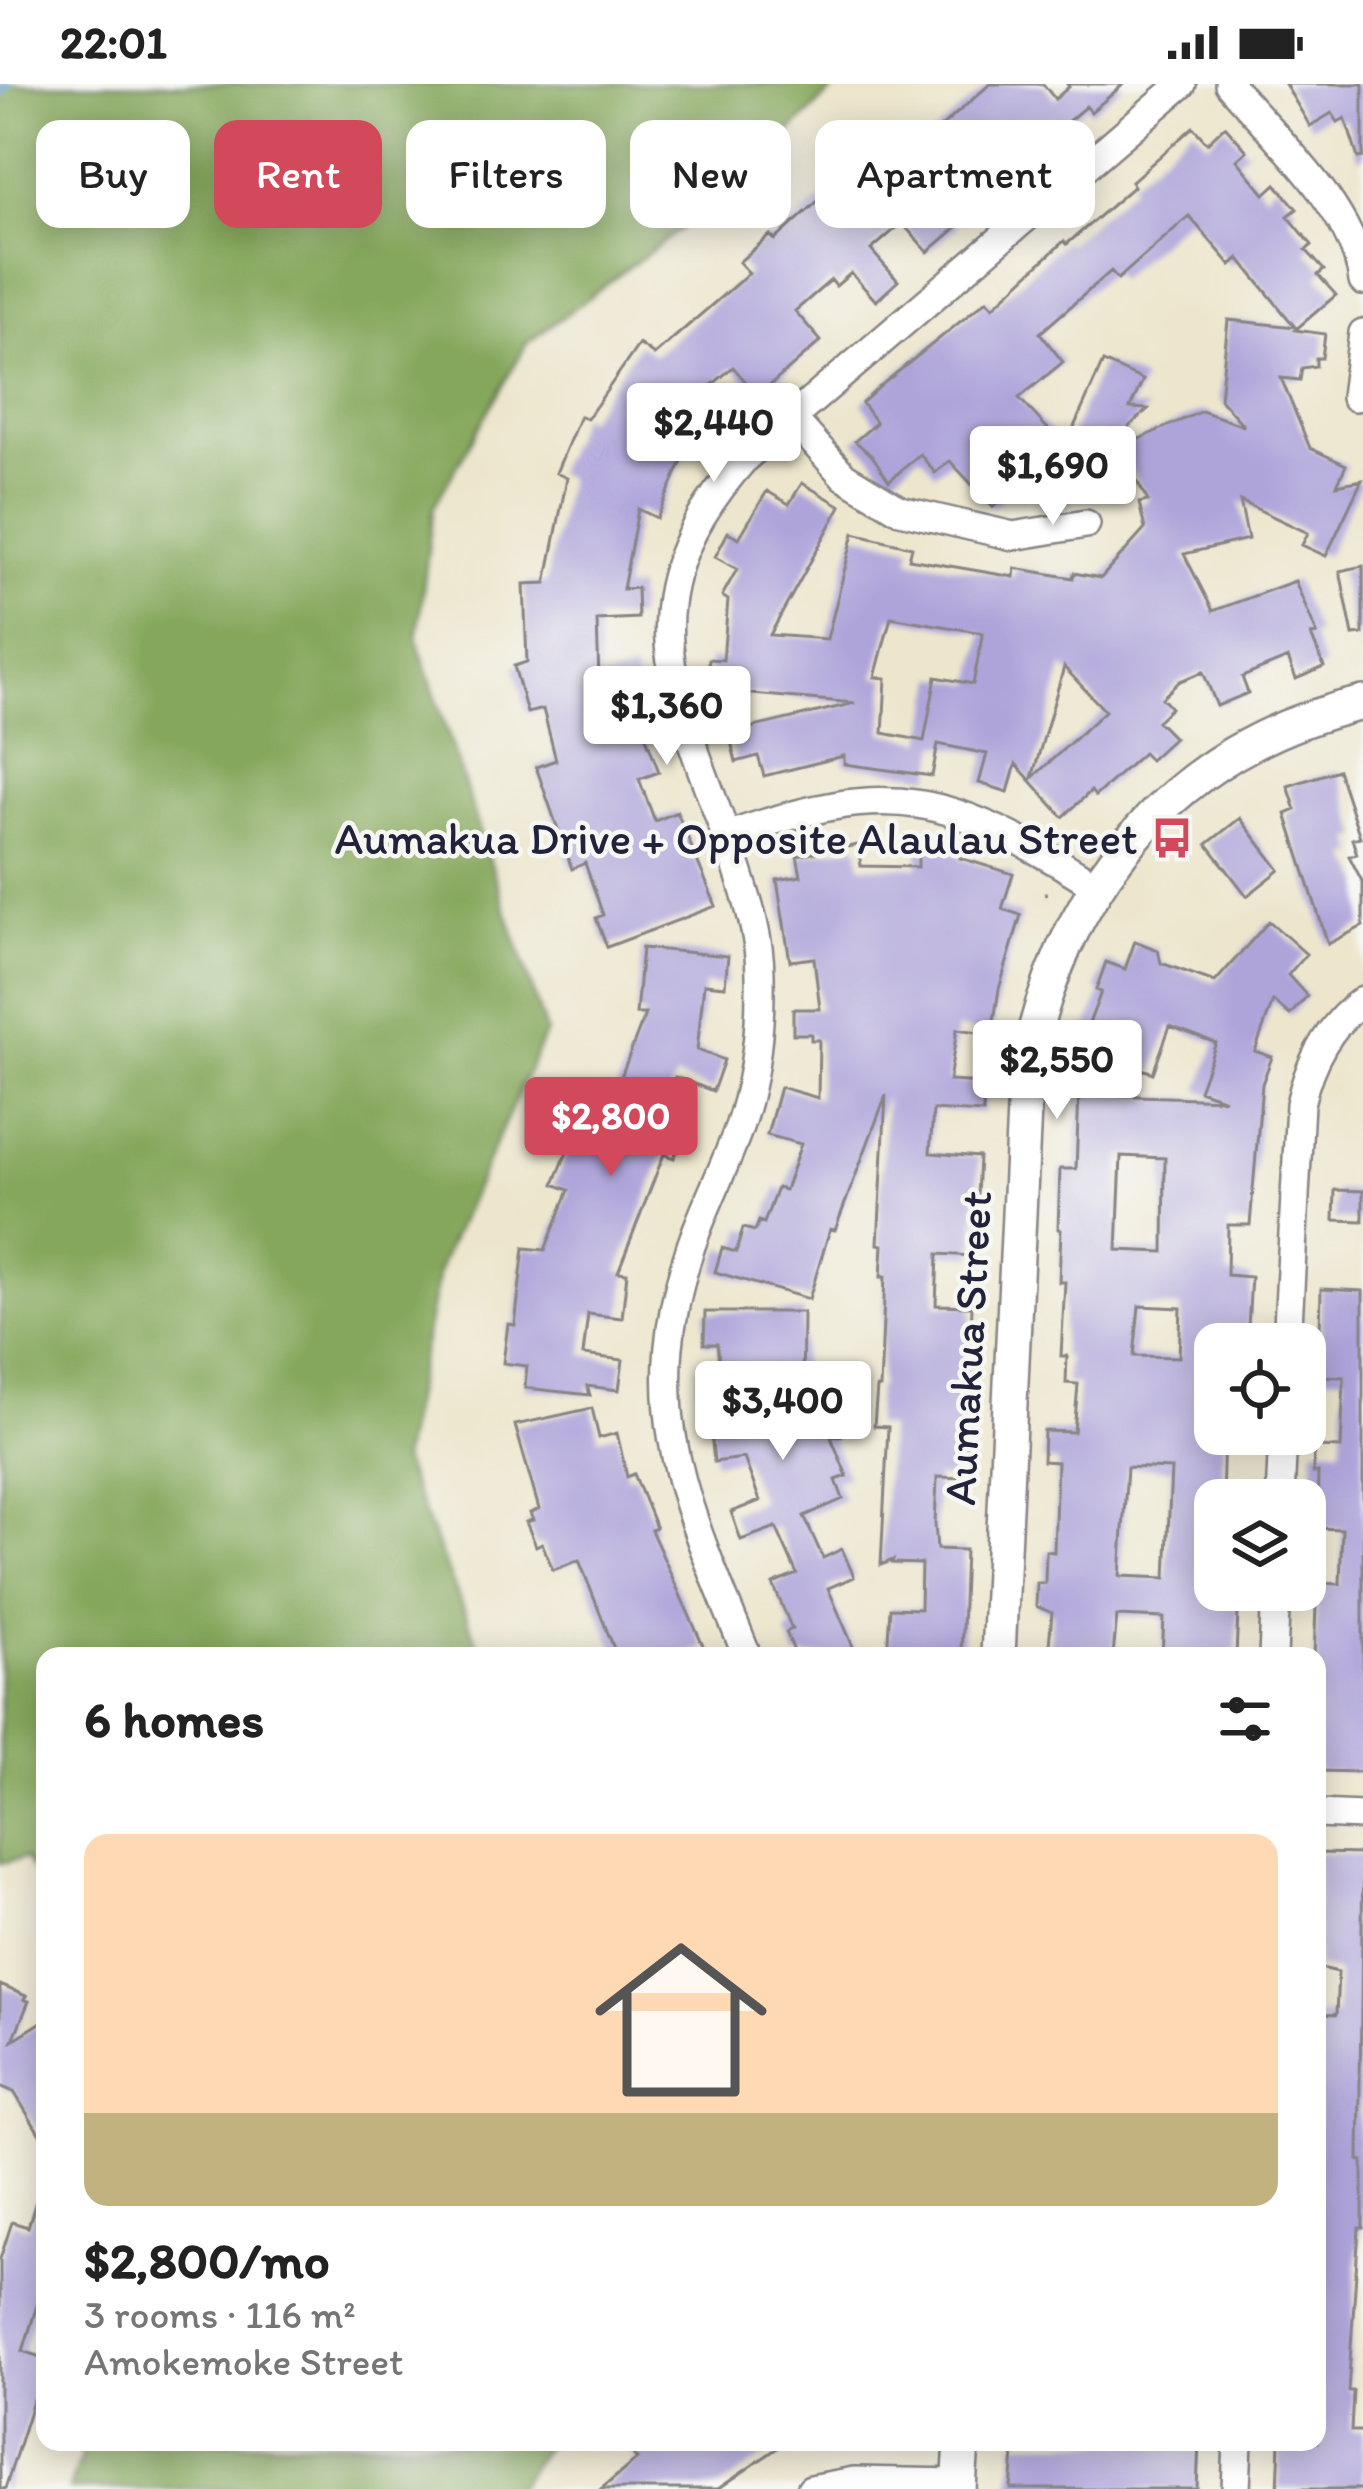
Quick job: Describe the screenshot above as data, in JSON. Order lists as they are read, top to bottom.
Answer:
{
  "streets": {
    "street": ["Aumakua Street"]
  },
  "places": {
    "bus stop": ["Aumakua Drive + Opposite Alaulau Street"]
  },
  "page": {
    "status": "22:01",
    "chip": [
      "Buy",
      "Rent",
      "Filters",
      "New",
      "Apartment"
    ],
    "price": [
      "$2,440",
      "$1,690",
      "$1,360",
      "$2,550",
      "$2,800",
      "$3,400"
    ],
    "heading": "6 homes",
    "list": [
      {
        "name": "$2,800/mo",
        "note": "3 rooms · 116 m² · Amokemoke Street"
      }
    ]
  }
}
